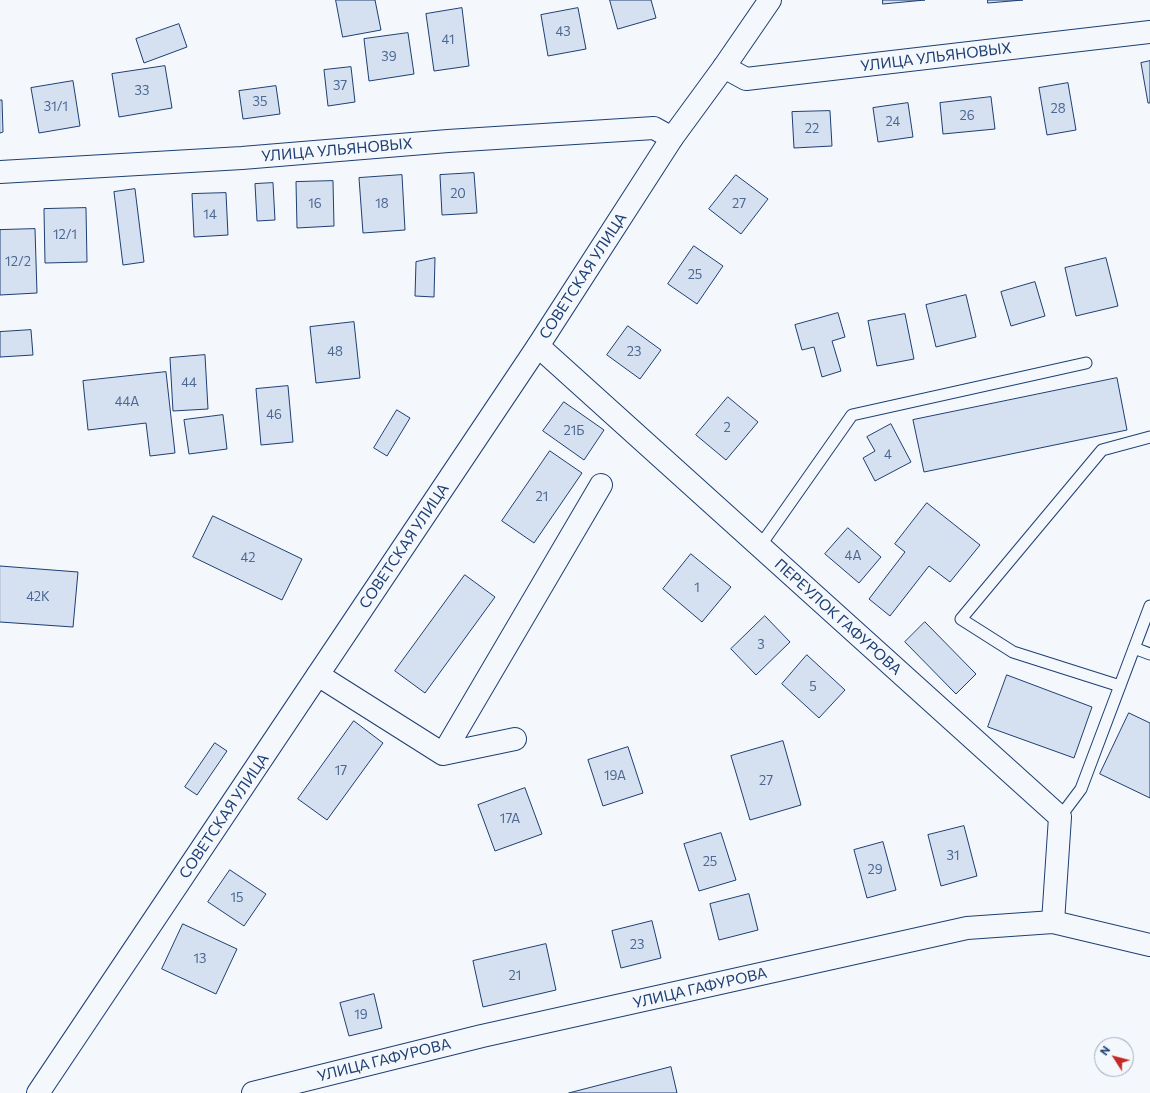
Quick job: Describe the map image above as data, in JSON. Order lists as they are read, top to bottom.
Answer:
{
  "streets": {
    "street": [
      "УЛИЦА УЛЬЯНОВЫХ",
      "СОВЕТСКАЯ УЛИЦА",
      "ПЕРЕУЛОК ГАФУРОВА",
      "УЛИЦА ГАФУРОВА"
    ]
  },
  "crossings": [
    ["УЛИЦА УЛЬЯНОВЫХ", "СОВЕТСКАЯ УЛИЦА"],
    ["СОВЕТСКАЯ УЛИЦА", "ПЕРЕУЛОК ГАФУРОВА"]
  ],
  "house_numbers": [
    "43",
    "41",
    "39",
    "37",
    "33",
    "35",
    "31/1",
    "28",
    "26",
    "24",
    "22",
    "20",
    "16",
    "18",
    "27",
    "14",
    "12/1",
    "12/2",
    "25",
    "48",
    "23",
    "44",
    "44А",
    "46",
    "2",
    "21Б",
    "4",
    "21",
    "4А",
    "42",
    "1",
    "42К",
    "3",
    "5",
    "17",
    "19А",
    "27",
    "17А",
    "31",
    "25",
    "29",
    "15",
    "23",
    "13",
    "21",
    "19"
  ],
  "north": "top left"
}
